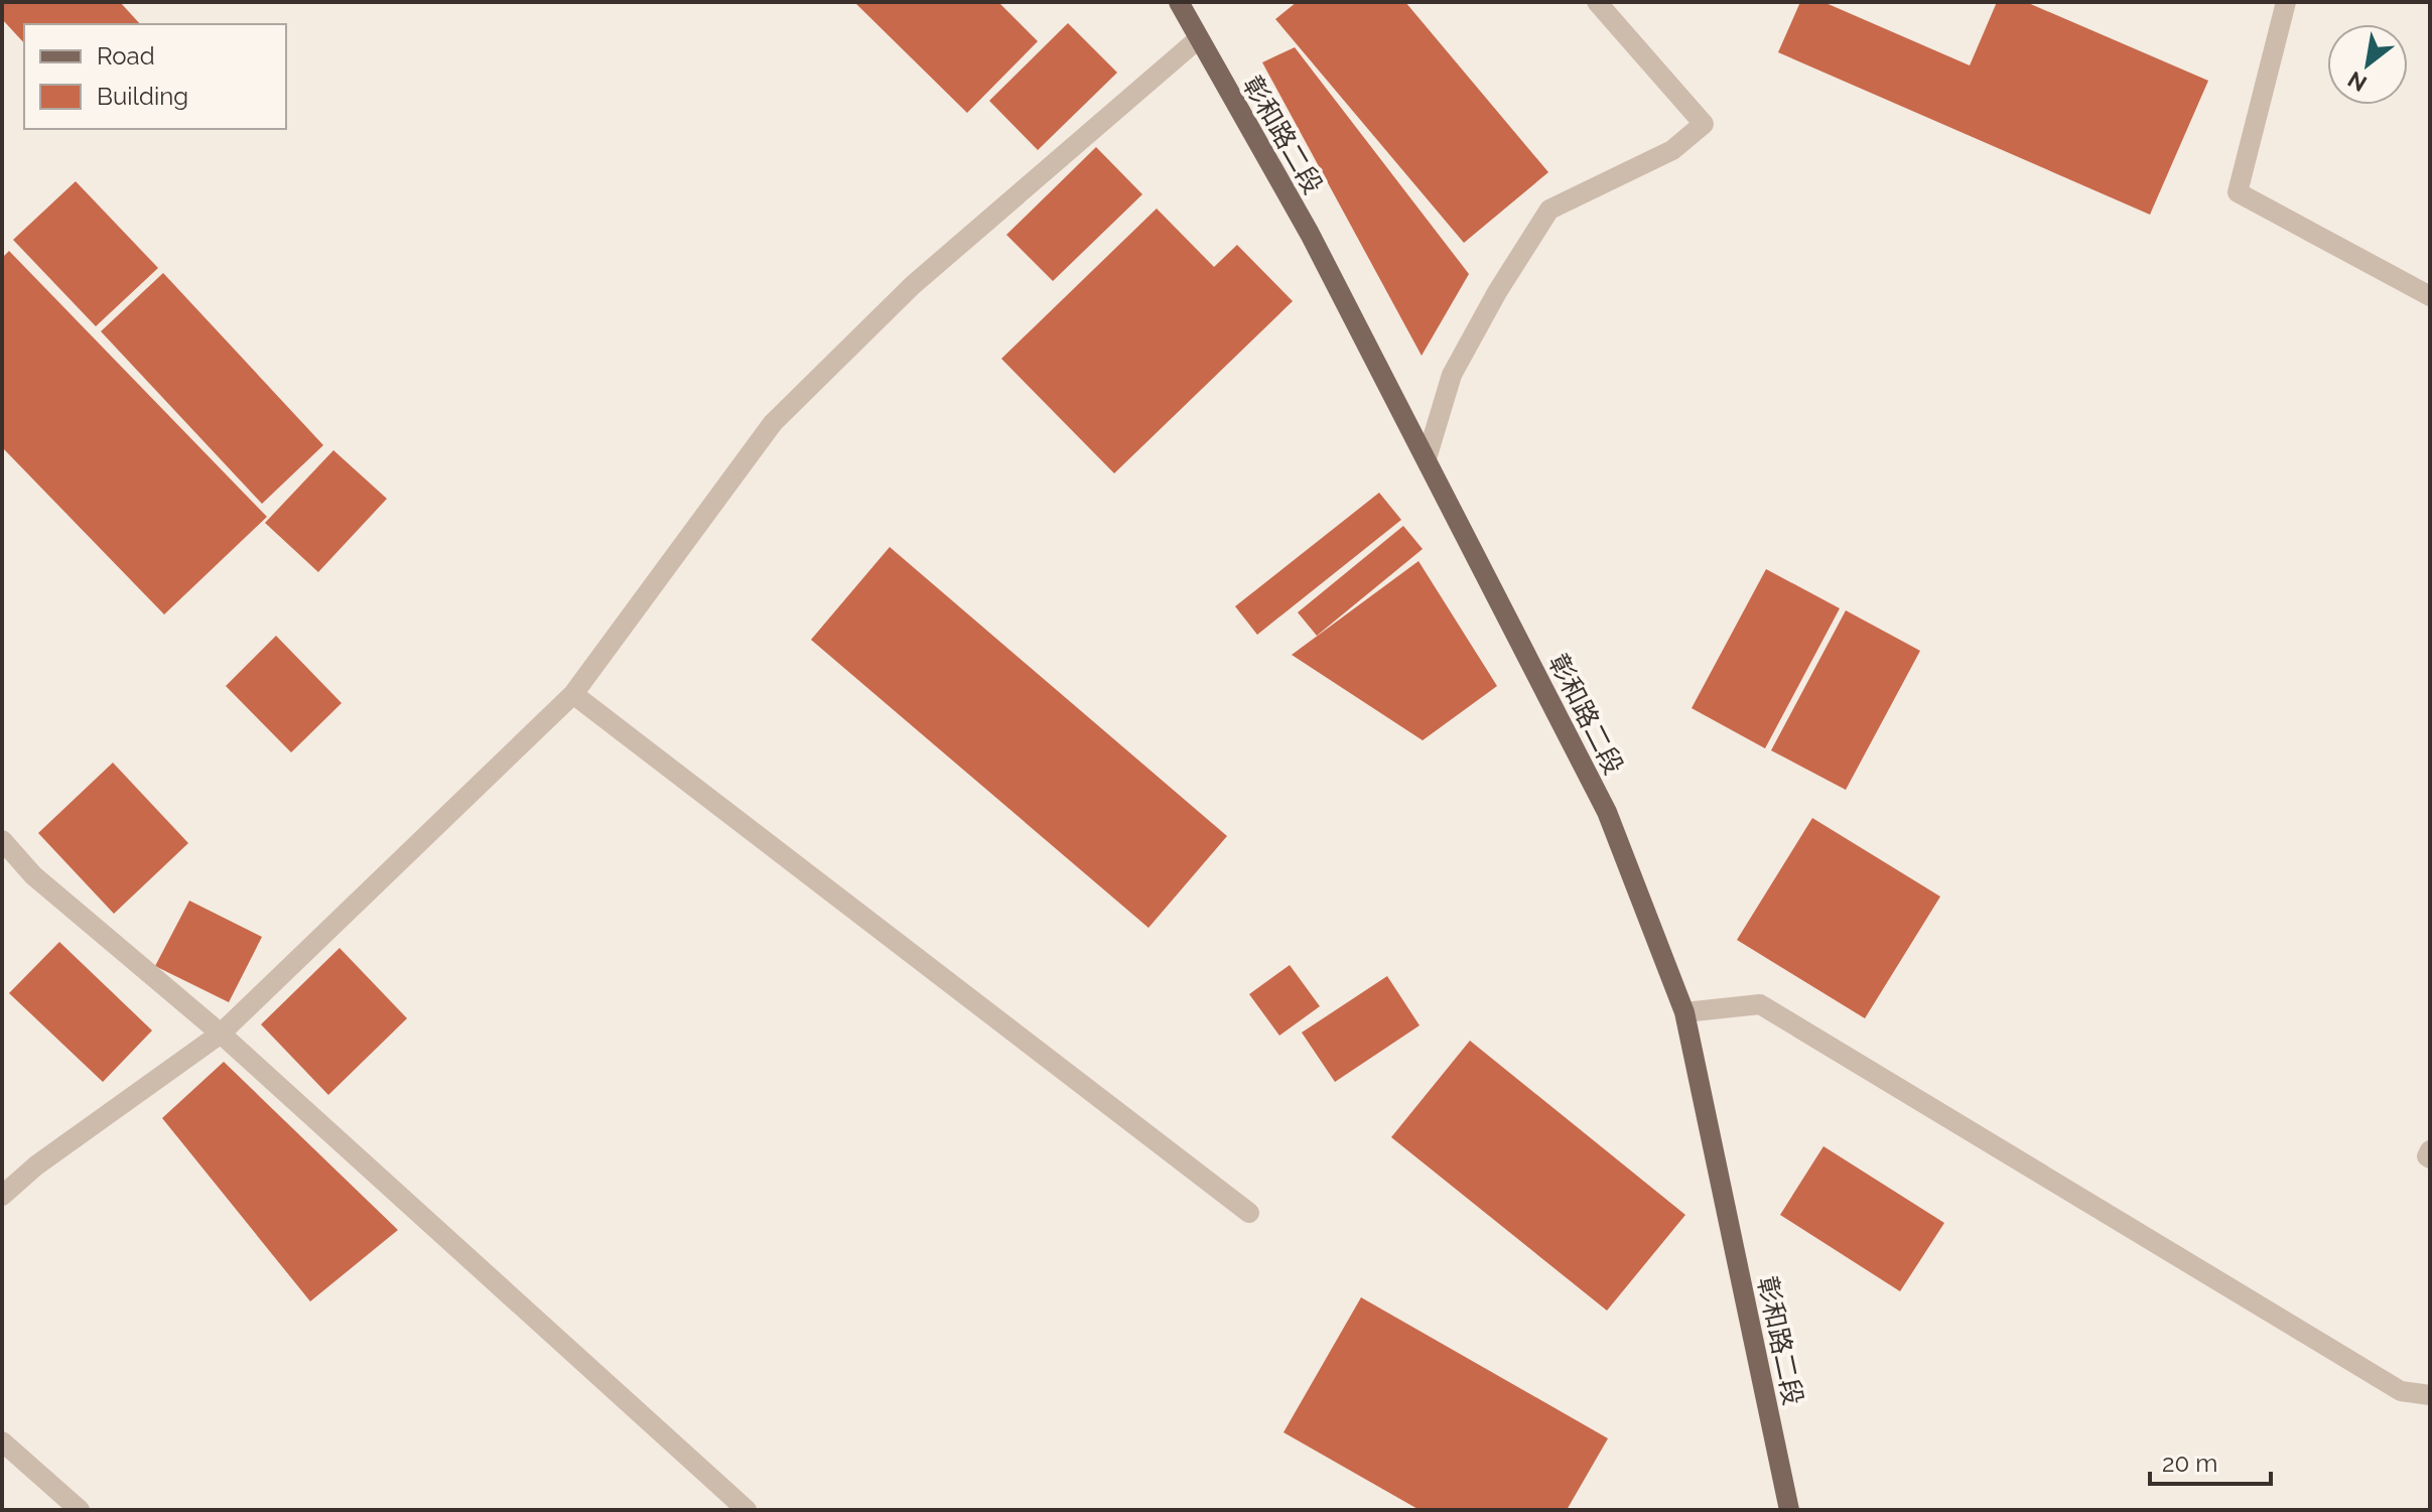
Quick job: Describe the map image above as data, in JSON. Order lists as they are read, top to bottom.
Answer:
{
  "streets": {
    "main road": ["彰和路二段"]
  },
  "legend": ["Road", "Building"],
  "scale_bar": "20 m",
  "north": "bottom left"
}
